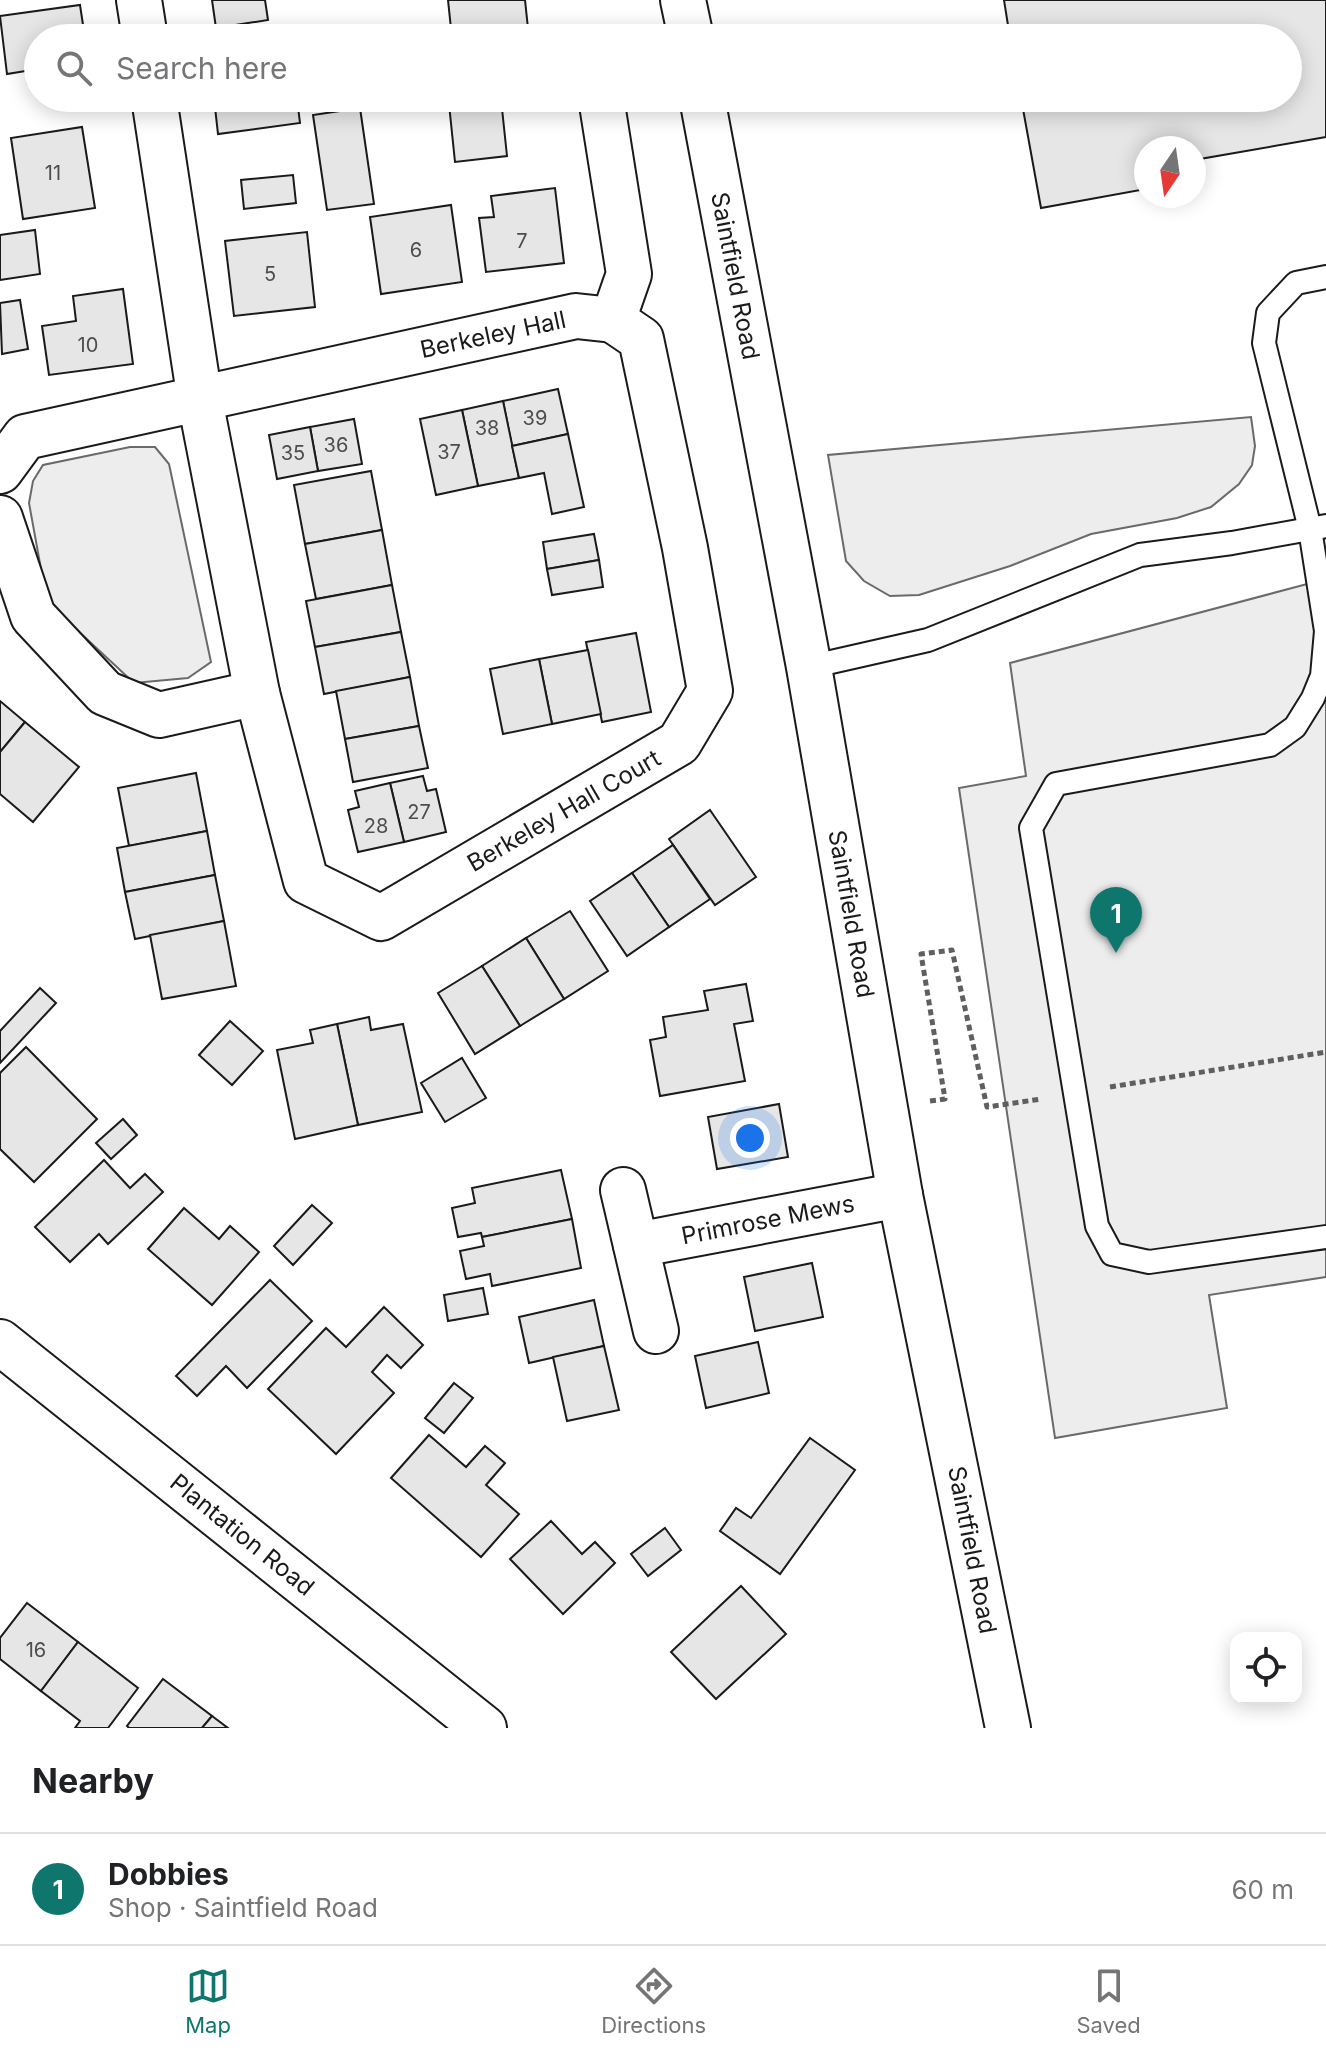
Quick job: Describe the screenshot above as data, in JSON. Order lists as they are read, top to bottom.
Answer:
{
  "streets": {
    "street": [
      "Saintfield Road",
      "Berkeley Hall",
      "Berkeley Hall Court",
      "Primrose Mews",
      "Plantation Road"
    ]
  },
  "crossings": [
    ["Saintfield Road", "Primrose Mews"],
    ["Berkeley Hall", "Berkeley Hall Court"]
  ],
  "house_numbers": [
    "11",
    "7",
    "6",
    "5",
    "10",
    "39",
    "38",
    "36",
    "37",
    "35",
    "27",
    "28",
    "16"
  ],
  "north": "bottom",
  "page": {
    "search": "Search here",
    "pins": "1",
    "heading": "Nearby",
    "list": [
      {
        "mark": "1",
        "name": "Dobbies",
        "note": "Shop · Saintfield Road",
        "value": "60 m"
      }
    ],
    "nav": ["Map", "Directions", "Saved"]
  }
}
